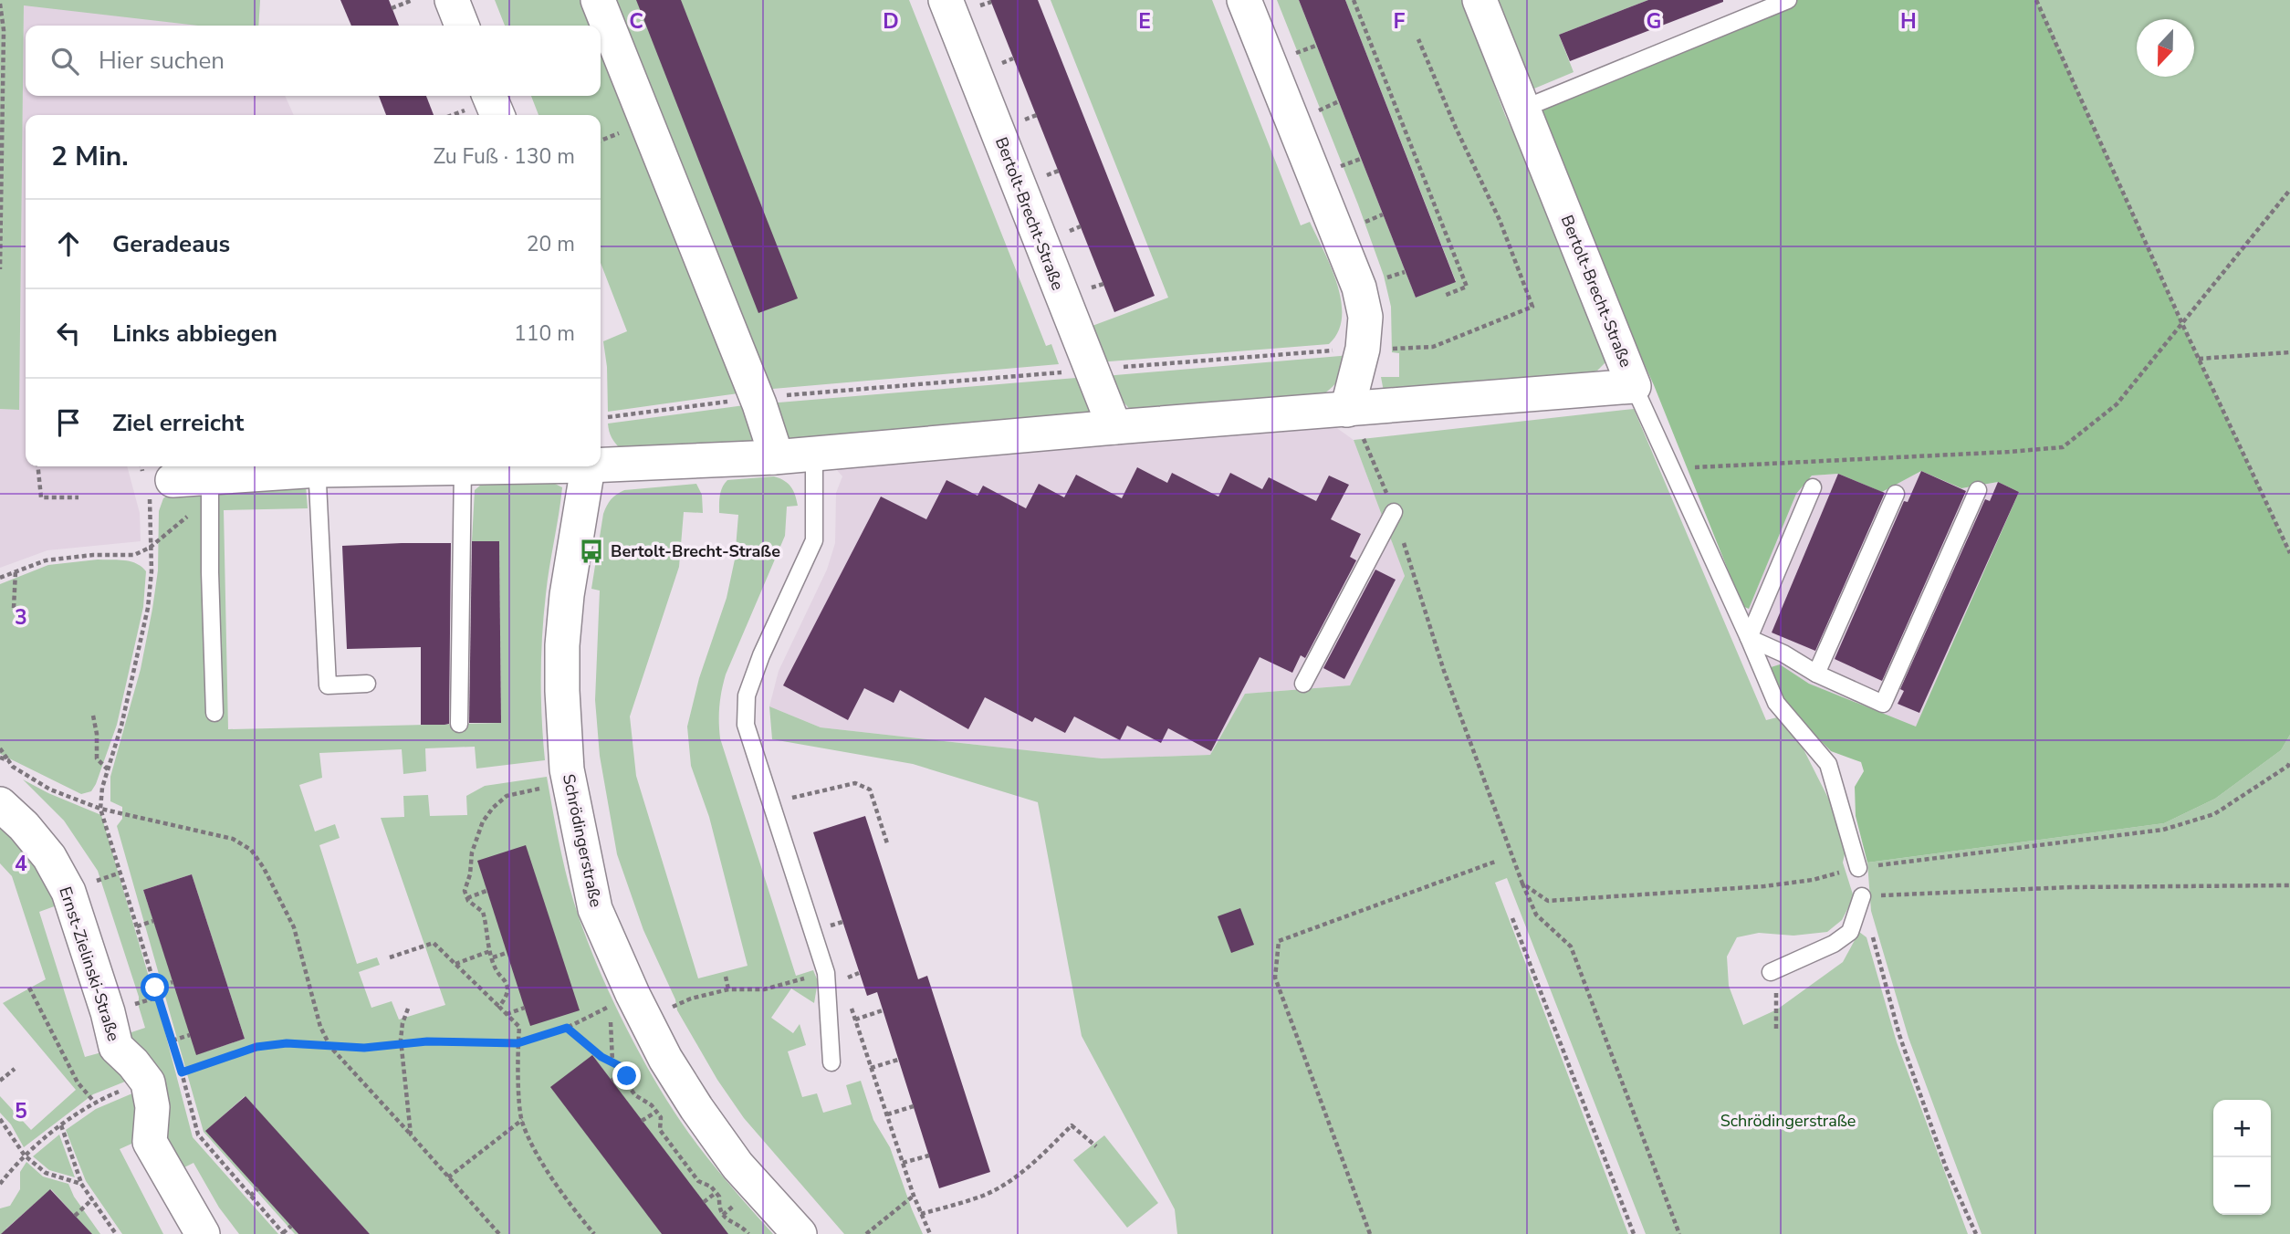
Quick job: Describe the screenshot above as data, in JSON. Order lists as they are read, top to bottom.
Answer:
{
  "streets": {
    "street": ["Bertolt-Brecht-Straße", "Schrödingerstraße", "Ernst-Zielinski-Straße"]
  },
  "parks": ["Schrödingerstraße"],
  "places": {
    "bus stop": ["Bertolt-Brecht-Straße"]
  },
  "north": "bottom",
  "page": {
    "search": "Hier suchen",
    "heading": ["2 Min.", "Zu Fuß · 130 m"],
    "list": [
      ["Geradeaus", "20 m"],
      ["Links abbiegen", "110 m"],
      "Ziel erreicht"
    ],
    "map_buttons": ["+", "−"]
  },
  "grid": {
    "columns": [
      "C",
      "D",
      "E",
      "F",
      "G",
      "H"
    ],
    "rows": ["3", "4", "5"]
  }
}
